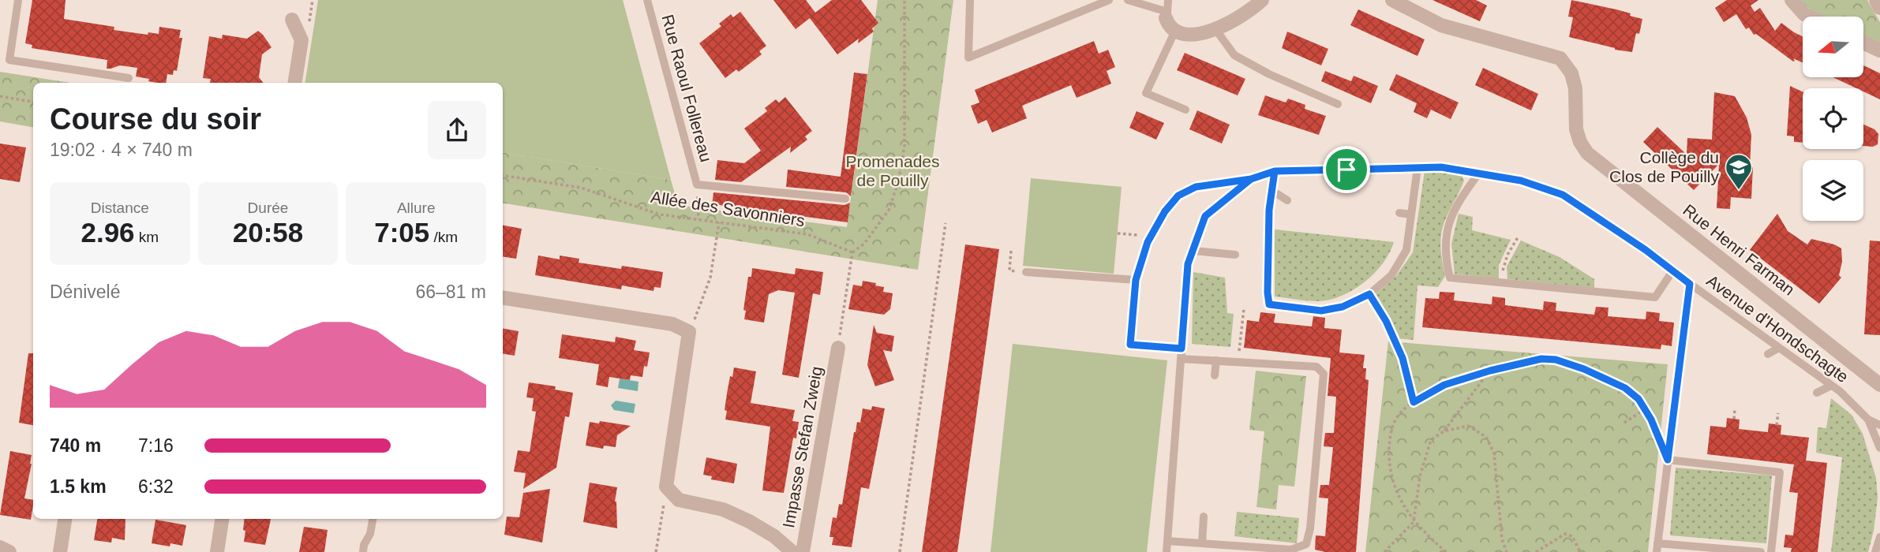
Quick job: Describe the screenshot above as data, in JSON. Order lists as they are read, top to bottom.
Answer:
{
  "streets": {
    "street": ["Rue Henri Farman", "Impasse Stefan Zweig"],
    "lane": ["Rue Raoul Follereau", "Avenue d'Hondschagte"],
    "path": ["Allée des Savonniers"]
  },
  "parks": ["Promenades de Pouilly"],
  "places": {
    "school or university": ["Collège du Clos de Pouilly"]
  },
  "north": "left",
  "page": {
    "heading": ["Course du soir", "19:02 · 4 × 740 m"],
    "stats": [
      ["Distance", "2.96 km"],
      ["Durée", "20:58"],
      ["Allure", "7:05 /km"]
    ],
    "chart": ["Dénivelé", "66–81 m"],
    "list": [
      {
        "name": "740 m",
        "note": "7:16"
      },
      {
        "name": "1.5 km",
        "note": "6:32"
      }
    ]
  }
}
